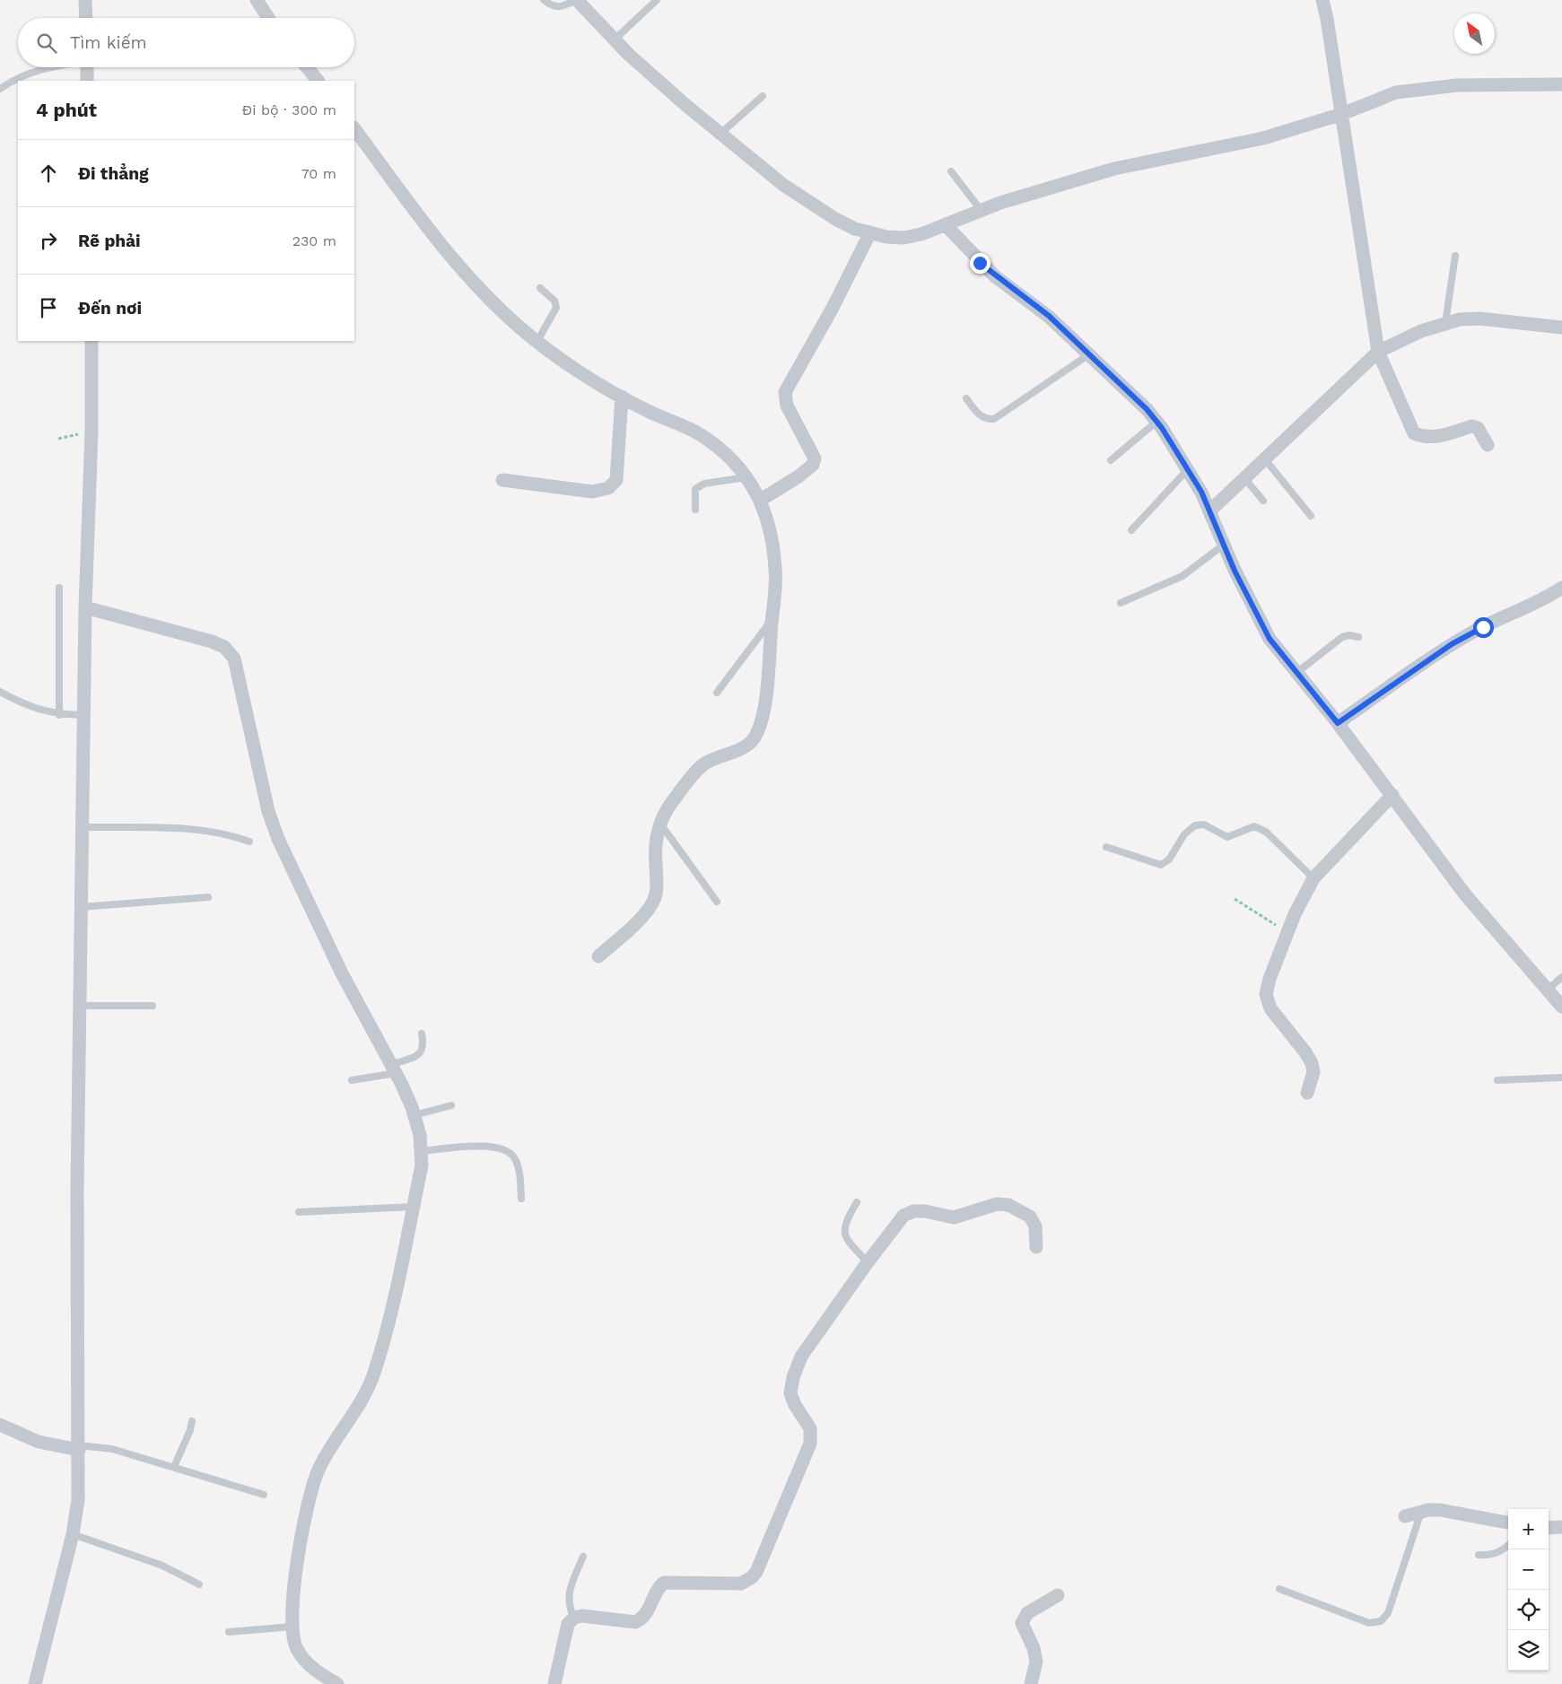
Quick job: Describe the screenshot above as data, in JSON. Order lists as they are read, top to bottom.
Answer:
{
  "north": "top left",
  "page": {
    "search": "Tìm kiếm",
    "heading": ["4 phút", "Đi bộ · 300 m"],
    "list": [
      ["Đi thẳng", "70 m"],
      ["Rẽ phải", "230 m"],
      "Đến nơi"
    ],
    "map_buttons": ["+", "−"]
  }
}
